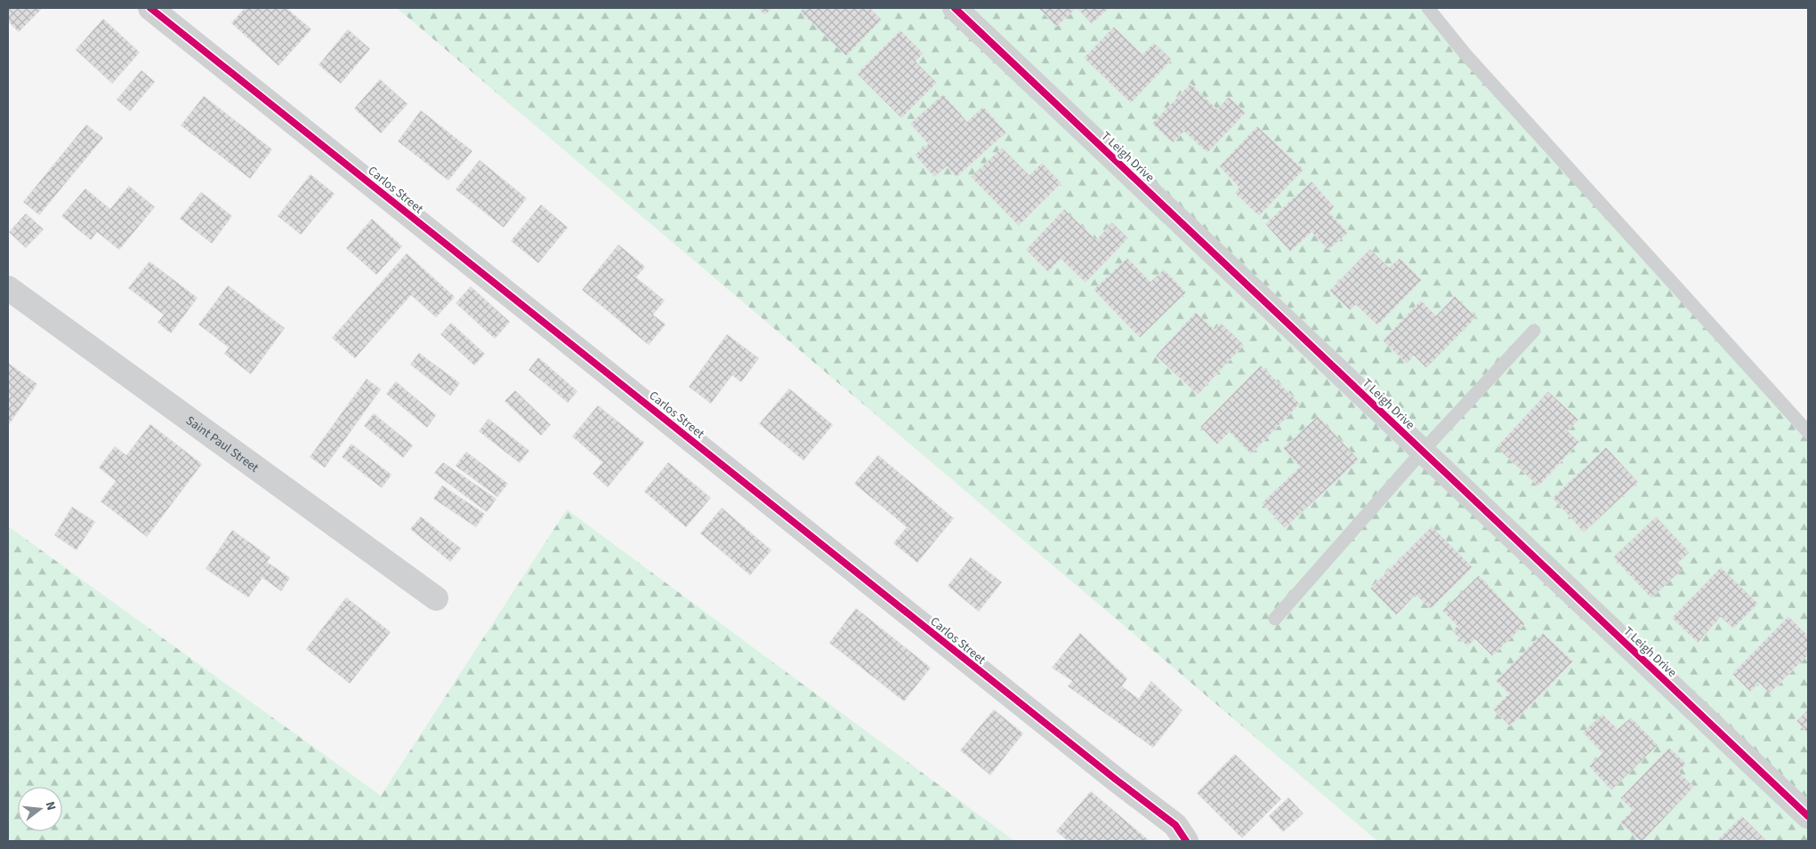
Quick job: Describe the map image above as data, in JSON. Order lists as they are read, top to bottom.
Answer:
{
  "streets": {
    "street": ["T Leigh Drive", "Carlos Street", "Saint Paul Street"]
  },
  "north": "right"
}
